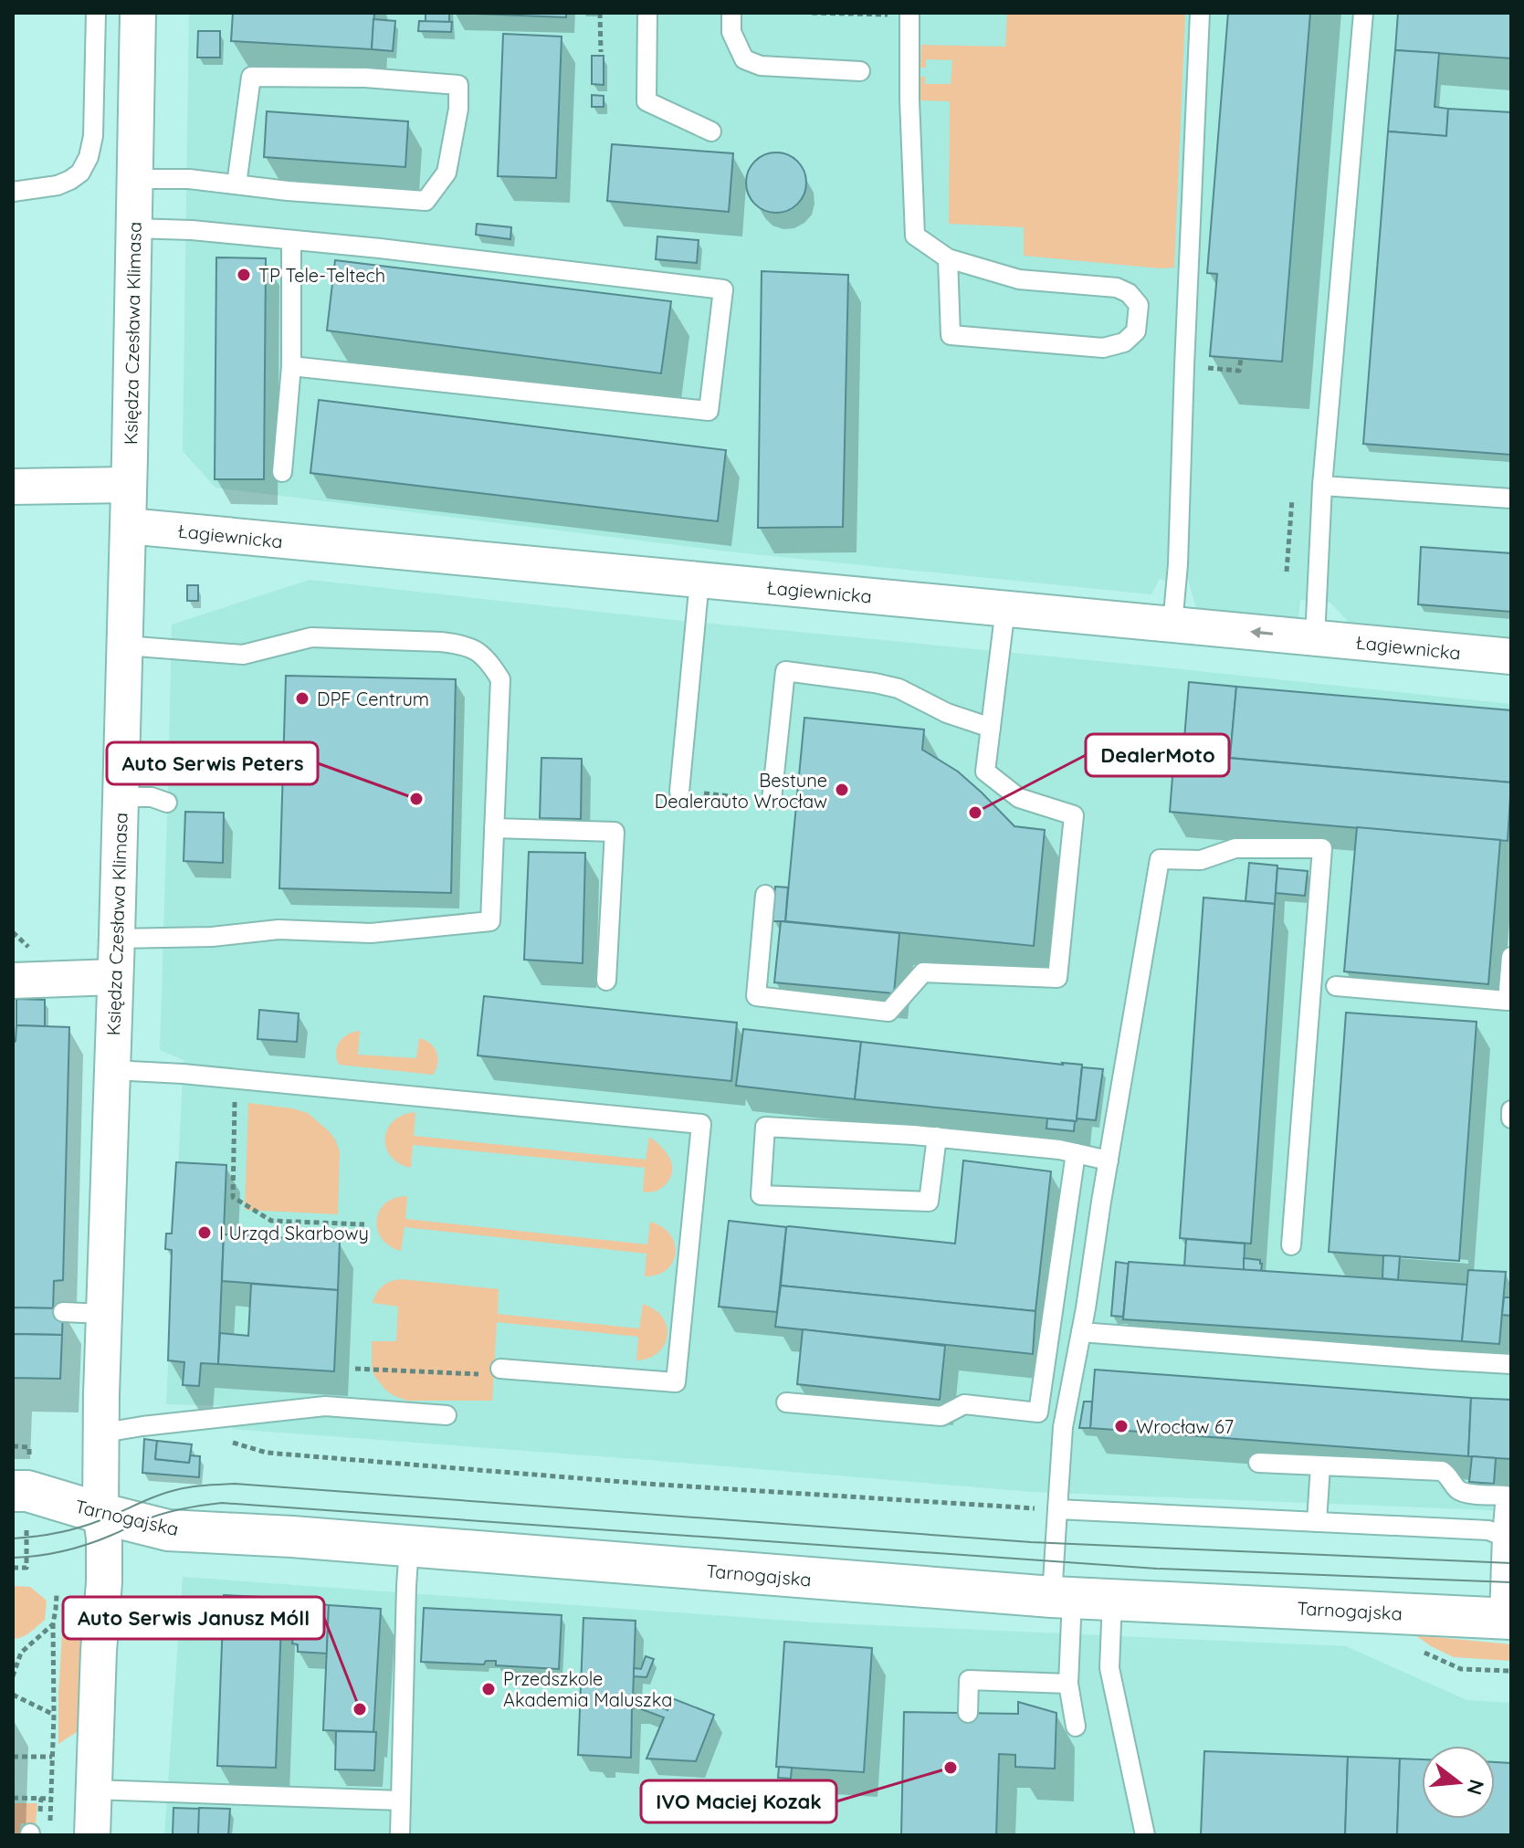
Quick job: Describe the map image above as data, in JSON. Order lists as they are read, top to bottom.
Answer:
{
  "streets": {
    "street": ["Księdza Czesława Klimasa", "Łagiewnicka", "Tarnogajska"]
  },
  "crossings": [
    ["Księdza Czesława Klimasa", "Łagiewnicka"],
    ["Księdza Czesława Klimasa", "Tarnogajska"]
  ],
  "places": [
    "TP Tele-Teltech",
    "DPF Centrum",
    "Bestune Dealerauto Wrocław",
    "Auto Serwis Peters",
    "DealerMoto",
    "I Urząd Skarbowy",
    "Wrocław 67",
    "Przedszkole Akademia Maluszka",
    "Auto Serwis Janusz Móll",
    "IVO Maciej Kozak"
  ],
  "north": "right"
}
